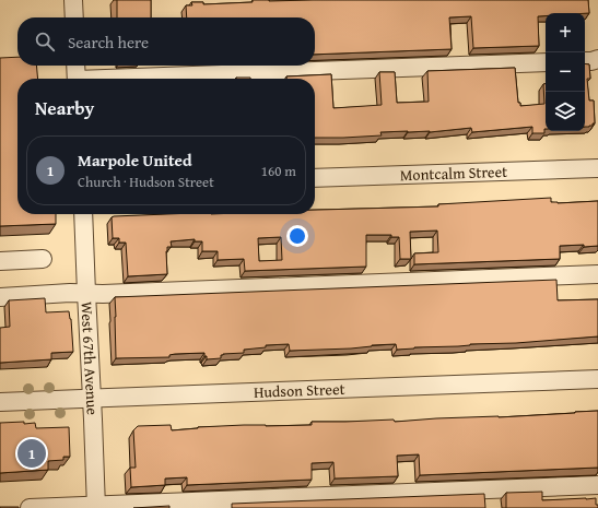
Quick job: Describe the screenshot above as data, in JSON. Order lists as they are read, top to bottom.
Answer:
{
  "streets": {
    "street": ["Montcalm Street", "West 67th Avenue", "Hudson Street"]
  },
  "crossings": [
    ["West 67th Avenue", "Hudson Street"]
  ],
  "page": {
    "map_buttons": ["+", "−"],
    "search": "Search here",
    "heading": "Nearby",
    "list": [
      {
        "mark": "1",
        "name": "Marpole United",
        "note": "Church · Hudson Street",
        "value": "160 m"
      }
    ],
    "pins": "1"
  }
}
